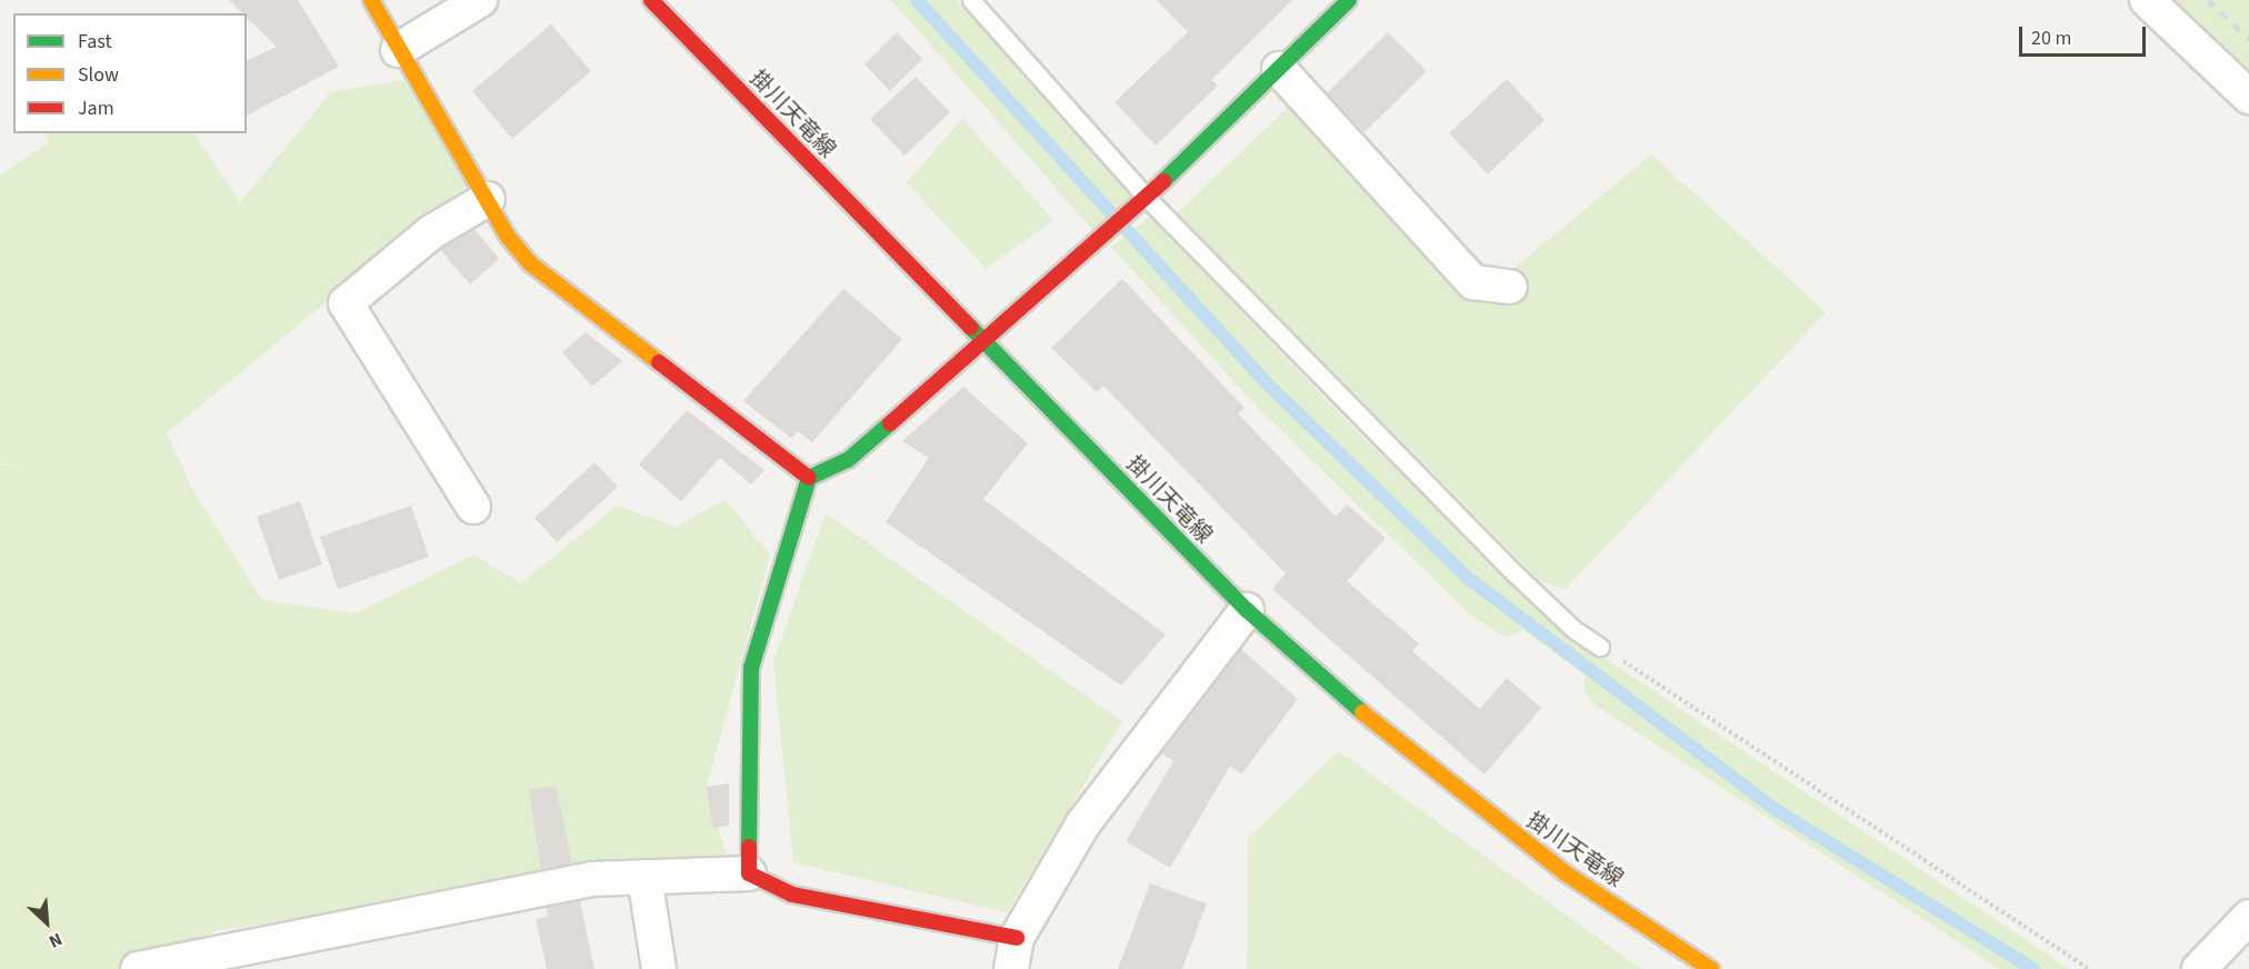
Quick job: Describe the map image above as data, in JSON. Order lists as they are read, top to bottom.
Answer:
{
  "streets": {
    "street": ["掛川天竜線"]
  },
  "legend": ["Fast", "Slow", "Jam"],
  "scale_bar": "20 m",
  "north": "bottom right"
}
